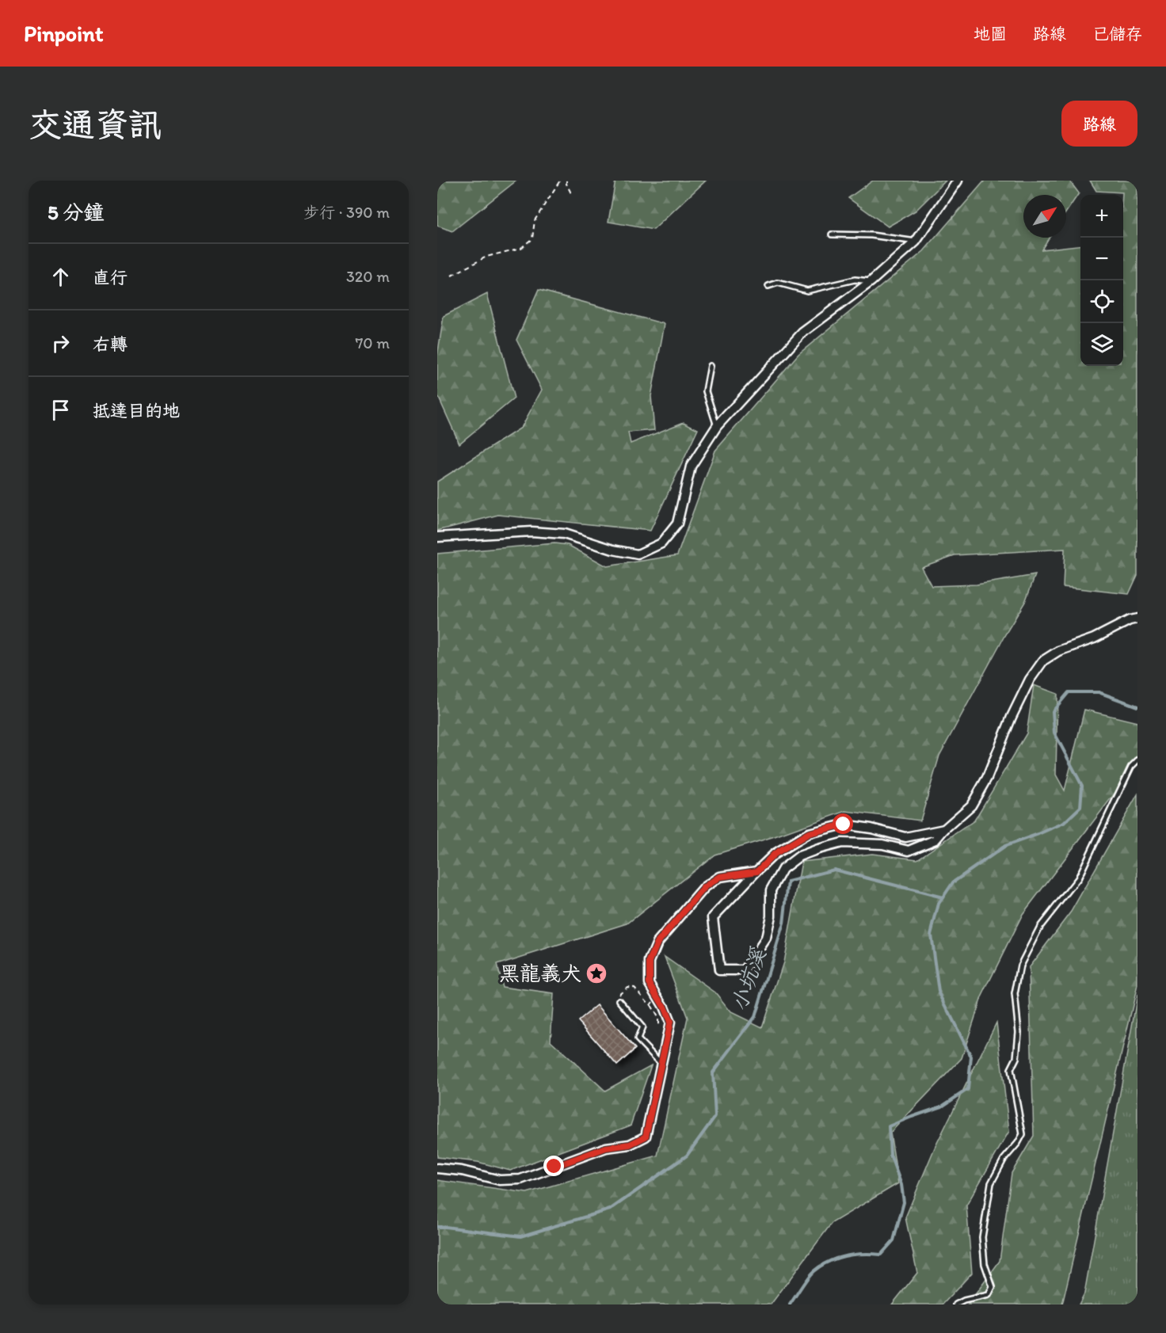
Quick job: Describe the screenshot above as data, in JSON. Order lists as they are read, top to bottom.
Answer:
{
  "water": ["小坑溪"],
  "places": {
    "place": ["黑龍義犬"]
  },
  "north": "top right",
  "page": {
    "header": "Pinpoint",
    "nav": ["地圖", "路線", "已儲存"],
    "buttons": "路線",
    "title": "交通資訊",
    "heading": ["5 分鐘", "步行 · 390 m"],
    "map_buttons": ["+", "−"],
    "list": [
      ["直行", "320 m"],
      ["右轉", "70 m"],
      "抵達目的地"
    ]
  }
}
